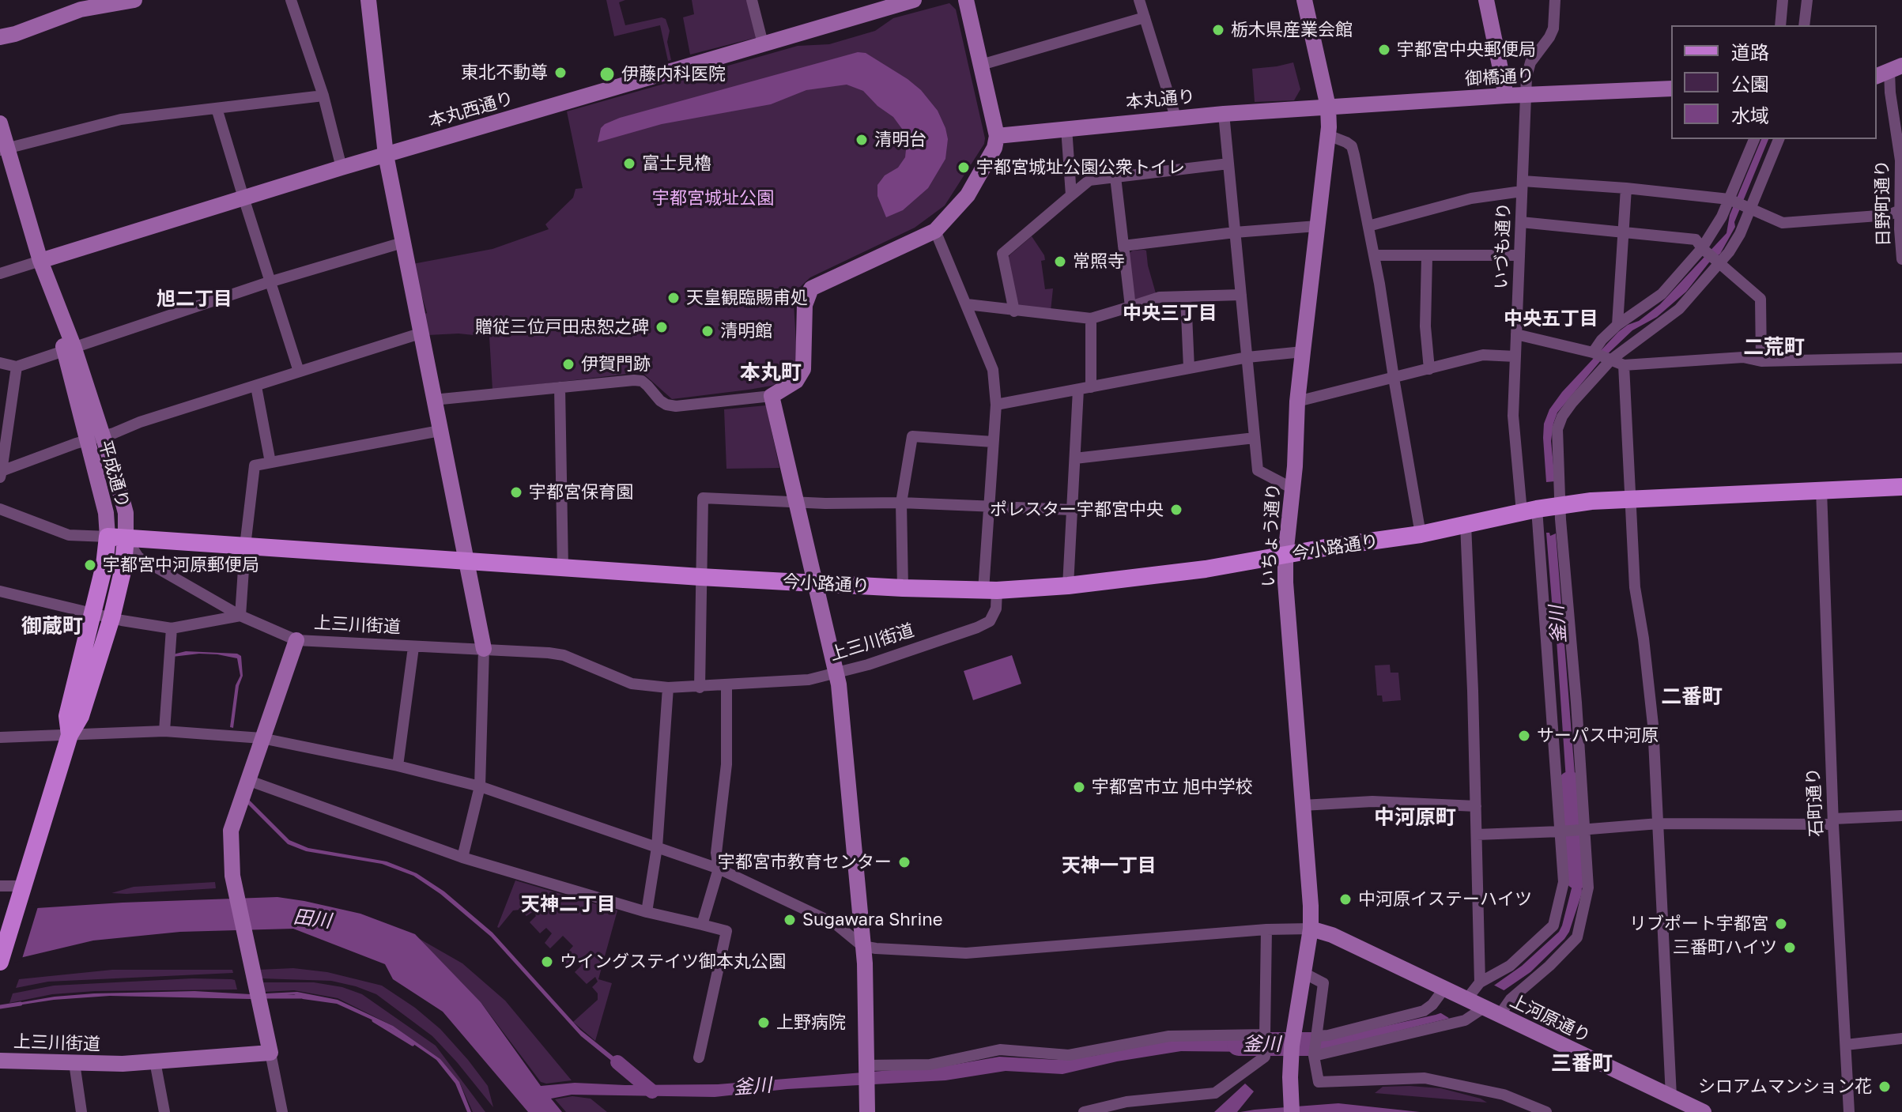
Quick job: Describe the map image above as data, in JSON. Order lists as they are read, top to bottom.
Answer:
{
  "streets": {
    "main road": ["平成通り", "今小路通り"],
    "street": [
      "御橋通り",
      "本丸通り",
      "本丸西通り",
      "日野町通り",
      "いづも通り",
      "いちょう通り",
      "上三川街道",
      "石町通り",
      "上河原通り"
    ]
  },
  "crossings": [
    ["御橋通り", "本丸通り"],
    ["御橋通り", "いづも通り"],
    ["御橋通り", "いちょう通り"],
    ["本丸通り", "いちょう通り"],
    ["本丸西通り", "平成通り"],
    ["いづも通り", "今小路通り"],
    ["平成通り", "今小路通り"],
    ["いちょう通り", "今小路通り"],
    ["今小路通り", "上三川街道"]
  ],
  "districts": [
    "旭二丁目",
    "中央三丁目",
    "中央五丁目",
    "二荒町",
    "本丸町",
    "御蔵町",
    "二番町",
    "中河原町",
    "天神一丁目",
    "天神二丁目",
    "三番町"
  ],
  "water": ["釜川", "田川"],
  "parks": ["宇都宮城址公園"],
  "places": [
    "栃木県産業会館",
    "宇都宮中央郵便局",
    "東北不動尊",
    "伊藤内科医院",
    "清明台",
    "富士見櫓",
    "宇都宮城址公園公衆トイレ",
    "常照寺",
    "天皇観臨賜甫処",
    "贈従三位戸田忠恕之碑",
    "清明館",
    "伊賀門跡",
    "宇都宮保育園",
    "ポレスター宇都宮中央",
    "宇都宮中河原郵便局",
    "サーパス中河原",
    "宇都宮市立 旭中学校",
    "宇都宮市教育センター",
    "中河原イステーハイツ",
    "Sugawara Shrine",
    "リブポート宇都宮",
    "三番町ハイツ",
    "ウイングステイツ御本丸公園",
    "上野病院",
    "シロアムマンション花"
  ],
  "legend": ["道路", "公園", "水域"]
}
